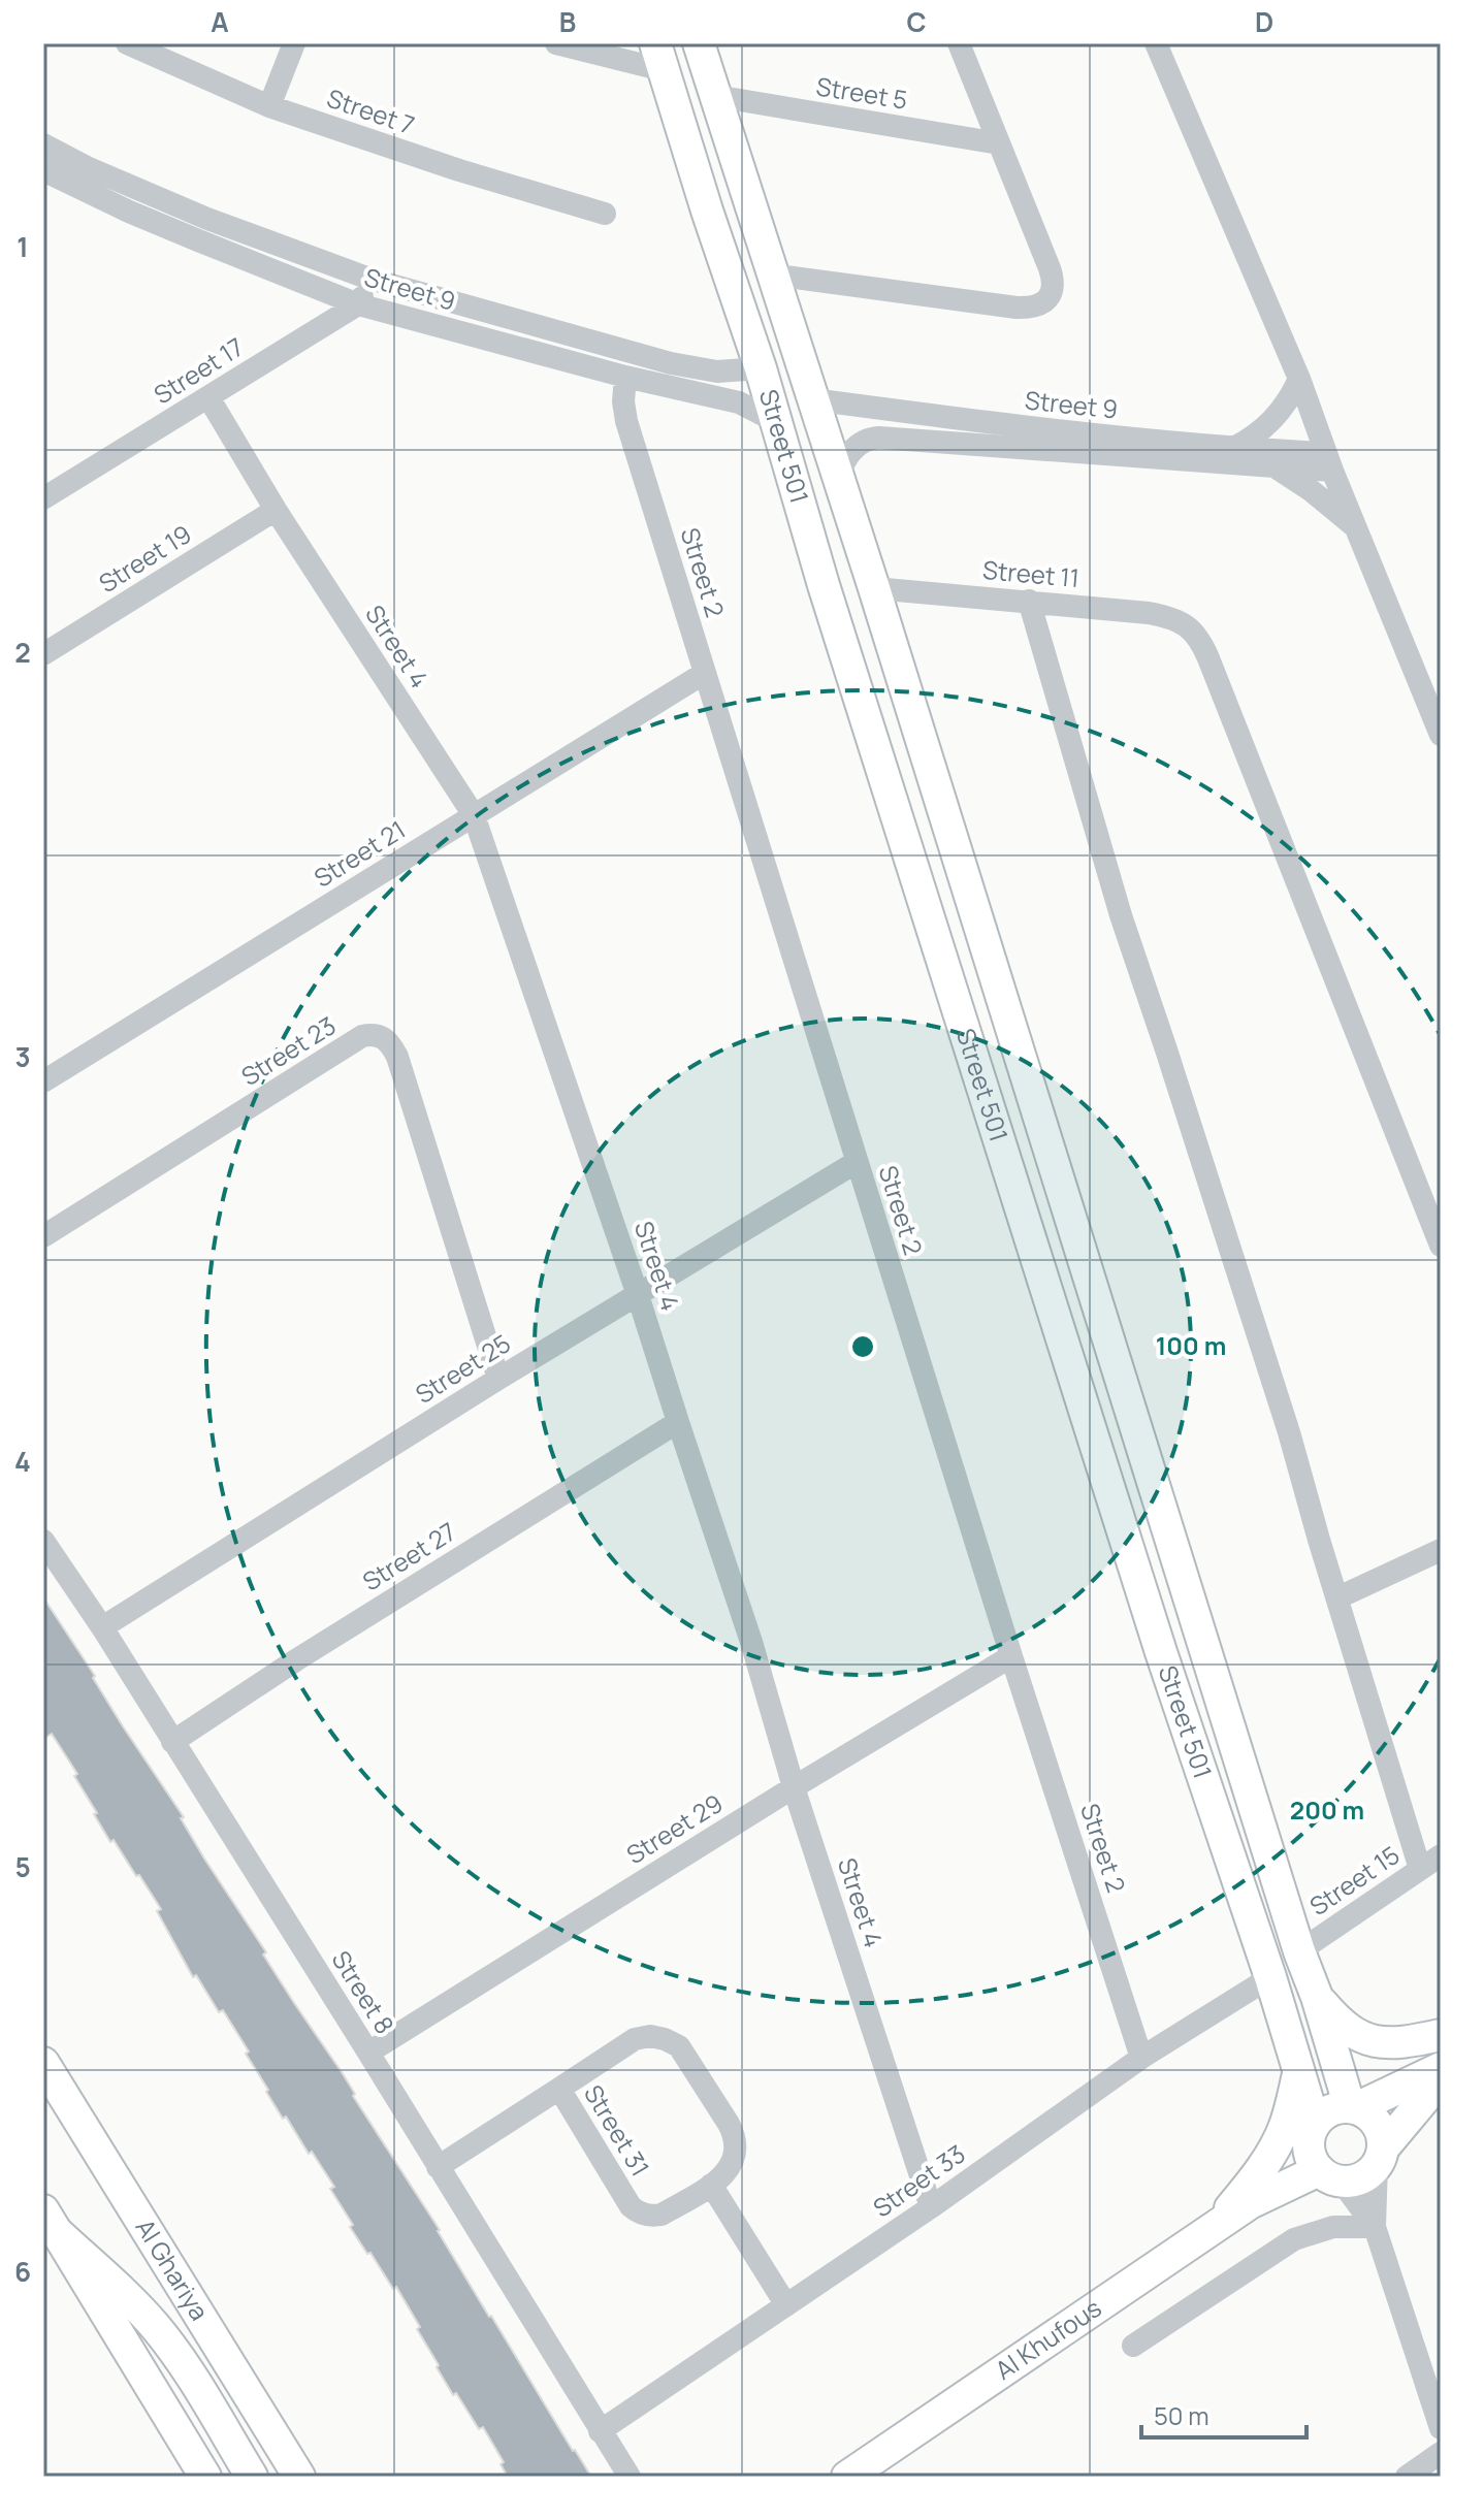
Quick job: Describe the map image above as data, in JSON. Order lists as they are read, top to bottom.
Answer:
{
  "streets": {
    "street": [
      "Street 5",
      "Street 7",
      "Street 9",
      "Street 17",
      "Street 501",
      "Street 19",
      "Street 2",
      "Street 11",
      "Street 4",
      "Street 21",
      "Street 23",
      "Street 25",
      "Street 27",
      "Street 29",
      "Street 15",
      "Street 8",
      "Street 31",
      "Street 33",
      "Al Ghariya",
      "Al Khufous"
    ]
  },
  "crossings": [
    ["Street 5", "Street 501"],
    ["Street 9", "Street 17"],
    ["Street 9", "Street 501"],
    ["Street 9", "Street 2"],
    ["Street 17", "Street 4"],
    ["Street 501", "Street 11"],
    ["Street 501", "Street 15"],
    ["Street 501", "Street 33"],
    ["Street 501", "Al Khufous"],
    ["Street 19", "Street 4"],
    ["Street 2", "Street 21"],
    ["Street 2", "Street 25"],
    ["Street 2", "Street 29"],
    ["Street 2", "Street 33"],
    ["Street 4", "Street 21"],
    ["Street 4", "Street 25"],
    ["Street 4", "Street 27"],
    ["Street 4", "Street 29"],
    ["Street 4", "Street 33"],
    ["Street 23", "Street 25"],
    ["Street 25", "Street 8"],
    ["Street 27", "Street 8"],
    ["Street 29", "Street 8"],
    ["Street 8", "Street 31"],
    ["Street 8", "Street 33"]
  ],
  "scale_bar": "50 m",
  "grid": {
    "columns": [
      "A",
      "B",
      "C",
      "D"
    ],
    "rows": [
      "1",
      "2",
      "3",
      "4",
      "5",
      "6"
    ]
  },
  "rings": ["100 m", "200 m"]
}
